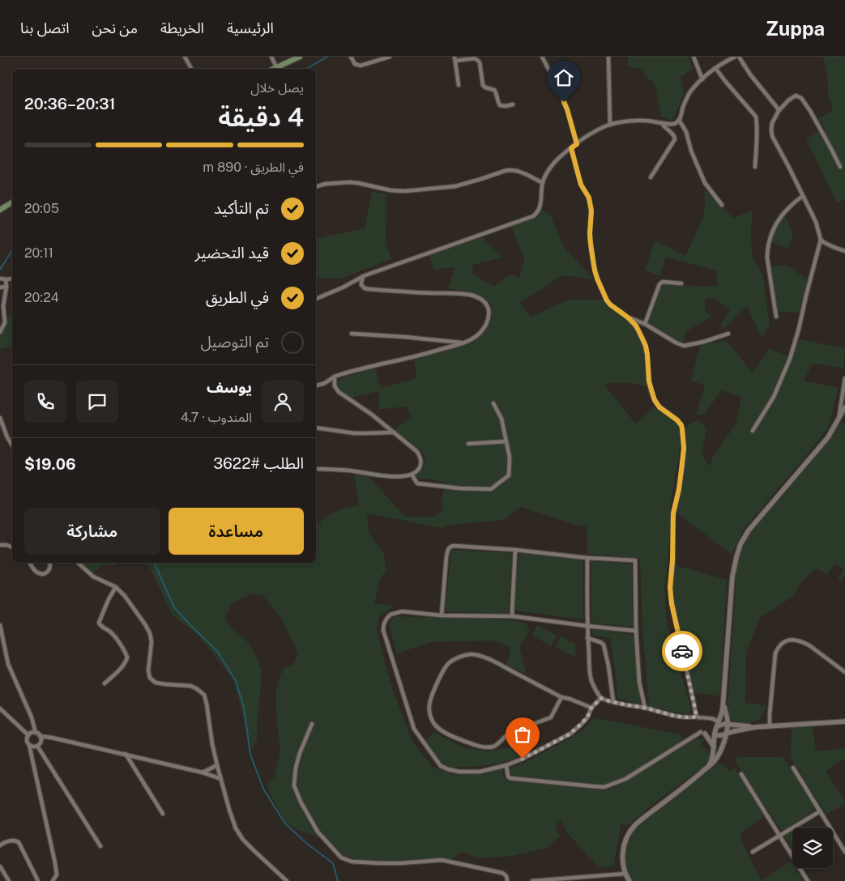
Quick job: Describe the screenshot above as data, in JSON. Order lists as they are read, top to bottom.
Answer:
{
  "page": {
    "header": "Zuppa",
    "nav": [
      "الرئيسية",
      "الخريطة",
      "من نحن",
      "اتصل بنا"
    ],
    "heading": ["4 دقيقة", "يصل خلال", "20:31–20:36"],
    "panel": [
      "يوسف",
      "المندوب · 4.7",
      "الطلب #3622",
      "$19.06"
    ],
    "bar": "في الطريق · 890 m",
    "list": [
      ["تم التأكيد", "20:05"],
      ["قيد التحضير", "20:11"],
      ["في الطريق", "20:24"],
      "تم التوصيل"
    ],
    "buttons": ["مساعدة", "مشاركة"]
  }
}
